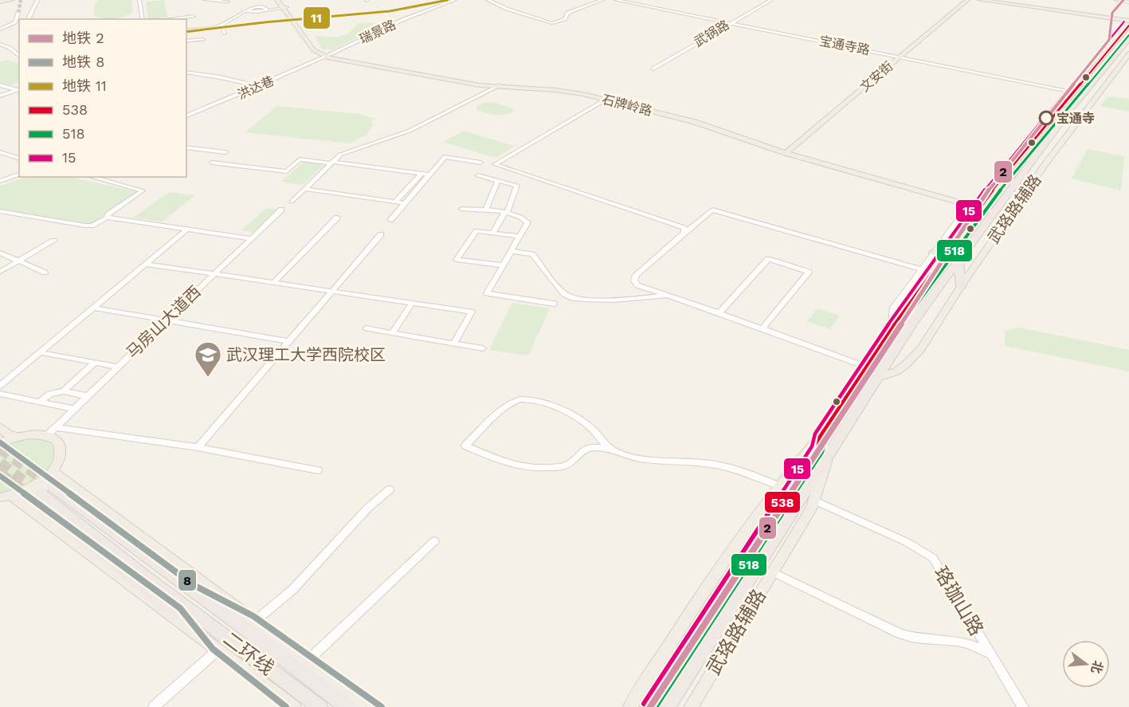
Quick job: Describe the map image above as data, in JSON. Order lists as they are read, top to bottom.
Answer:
{
  "streets": {
    "highway": ["二环线"],
    "main road": ["文安街", "石牌岭路", "武珞路辅路"],
    "street": [
      "瑞景路",
      "武锅路",
      "宝通寺路",
      "洪达巷",
      "马房山大道西",
      "珞珈山路"
    ]
  },
  "crossings": [
    ["瑞景路", "洪达巷"],
    ["瑞景路", "石牌岭路"],
    ["武锅路", "宝通寺路"],
    ["宝通寺路", "文安街"],
    ["文安街", "石牌岭路"],
    ["洪达巷", "石牌岭路"],
    ["武珞路辅路", "珞珈山路"]
  ],
  "places": {
    "other": ["宝通寺"],
    "school or university": ["武汉理工大学西院校区"]
  },
  "lines": [
    "metro line 2",
    "metro line 11",
    "transit line 15",
    "transit line 538",
    "transit line 518",
    "metro line 8"
  ],
  "legend": [
    "地铁 2",
    "地铁 8",
    "地铁 11",
    "538",
    "518",
    "15"
  ],
  "north": "right"
}
